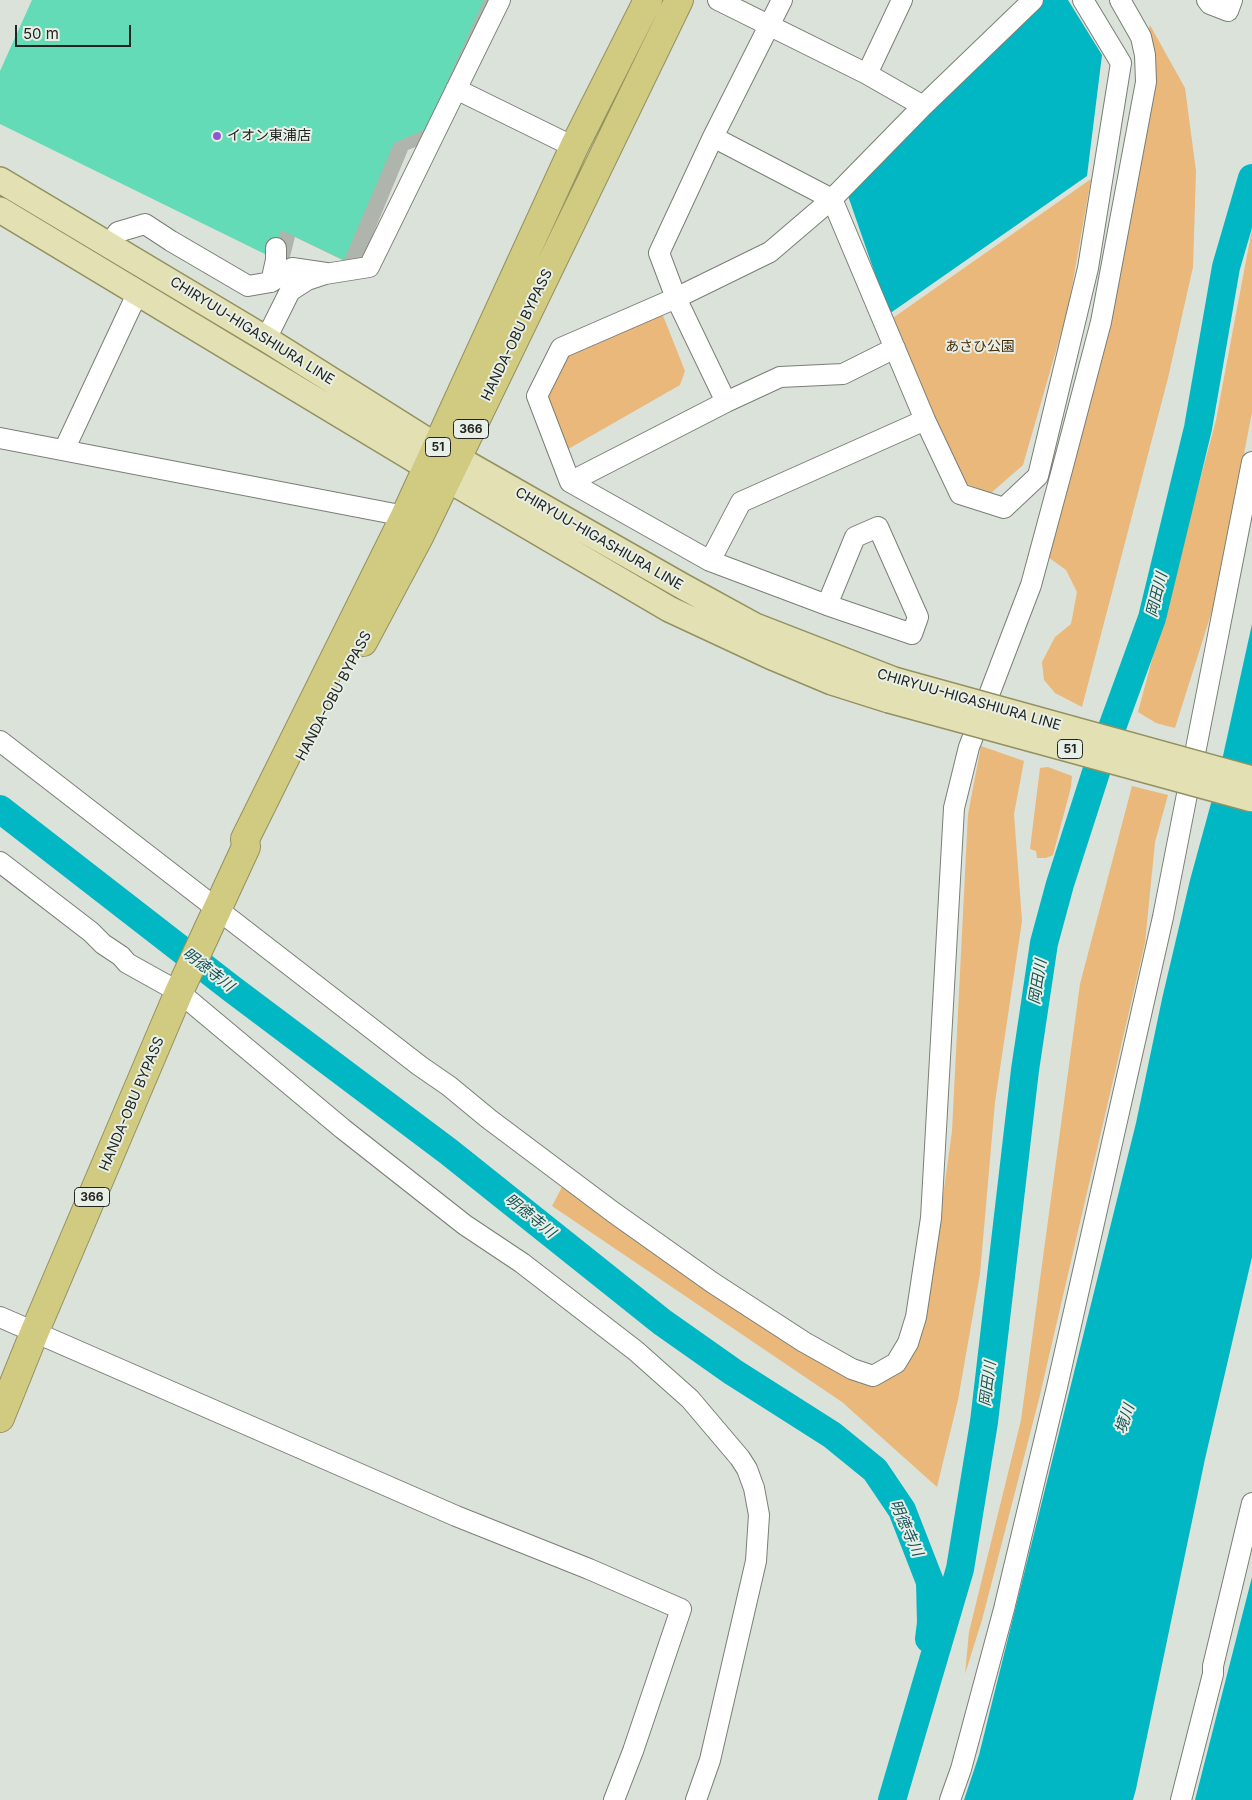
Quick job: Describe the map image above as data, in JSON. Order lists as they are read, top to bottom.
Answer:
{
  "streets": {
    "highway": ["HANDA-OBU BYPASS", "366"],
    "main road": ["CHIRYUU-HIGASHIURA LINE", "51"]
  },
  "crossings": [
    ["CHIRYUU-HIGASHIURA LINE", "HANDA-OBU BYPASS"]
  ],
  "water": ["岡田川", "明徳寺川", "境川"],
  "parks": ["あさひ公園"],
  "places": ["イオン東浦店"],
  "scale_bar": "50 m"
}
